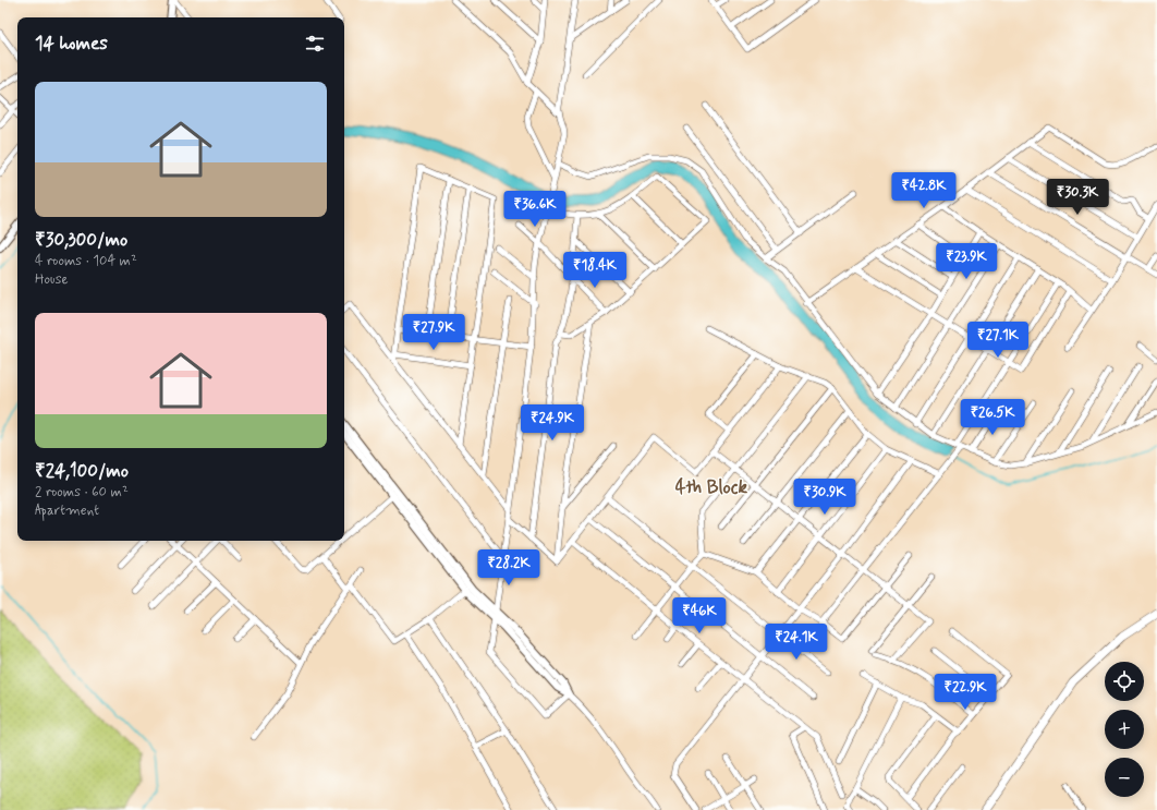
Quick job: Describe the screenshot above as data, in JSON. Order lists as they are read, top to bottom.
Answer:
{
  "districts": ["4th Block"],
  "page": {
    "heading": "14 homes",
    "list": [
      {
        "name": "₹30,300/mo",
        "note": "4 rooms · 104 m² · House"
      },
      {
        "name": "₹24,100/mo",
        "note": "2 rooms · 60 m² · Apartment"
      }
    ],
    "price": [
      "₹42.8K",
      "₹30.3K",
      "₹36.6K",
      "₹23.9K",
      "₹18.4K",
      "₹27.9K",
      "₹27.1K",
      "₹26.5K",
      "₹24.9K",
      "₹30.9K",
      "₹28.2K",
      "₹46K",
      "₹24.1K",
      "₹22.9K"
    ],
    "map_buttons": ["+", "−"]
  }
}
